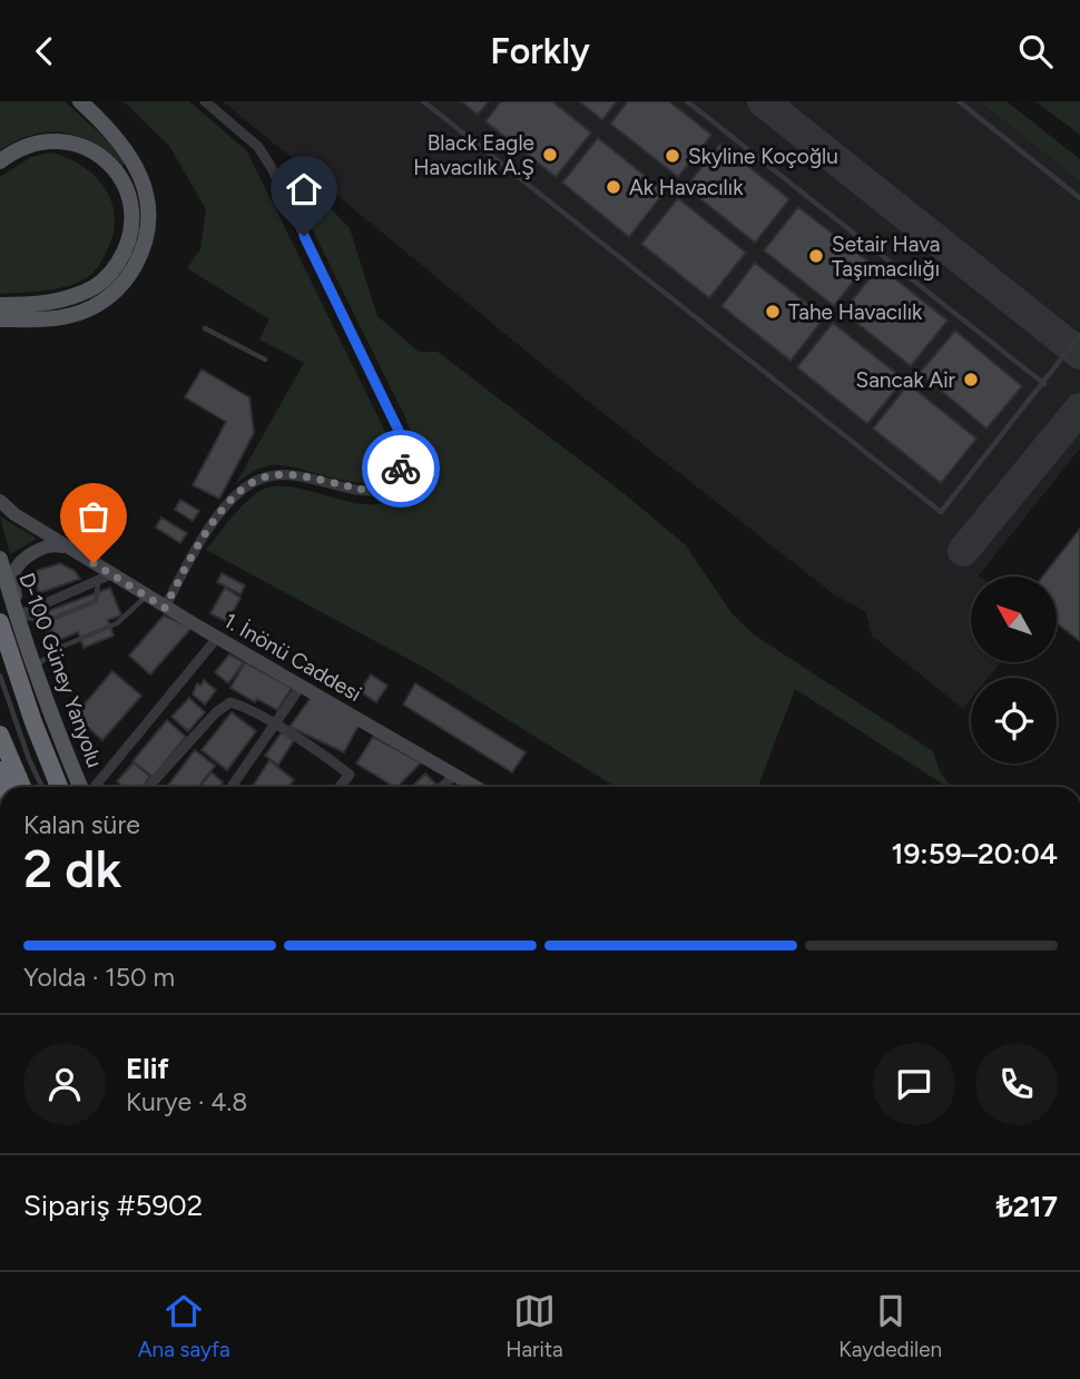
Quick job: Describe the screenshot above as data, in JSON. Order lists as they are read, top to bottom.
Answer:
{
  "streets": {
    "main road": ["1. İnönü Caddesi", "D-100 Güney Yanyolu"]
  },
  "places": [
    "Black Eagle Havacılık A.Ş",
    "Skyline Koçoğlu",
    "Ak Havacılık",
    "Setair Hava Taşımacılığı",
    "Tahe Havacılık",
    "Sancak Air"
  ],
  "north": "top left",
  "page": {
    "header": "Forkly",
    "heading": ["2 dk", "Kalan süre", "19:59–20:04"],
    "panel": [
      "Elif",
      "Kurye · 4.8",
      "Sipariş #5902",
      "₺217"
    ],
    "bar": "Yolda · 150 m",
    "tabs": ["Ana sayfa", "Harita", "Kaydedilen"]
  }
}
